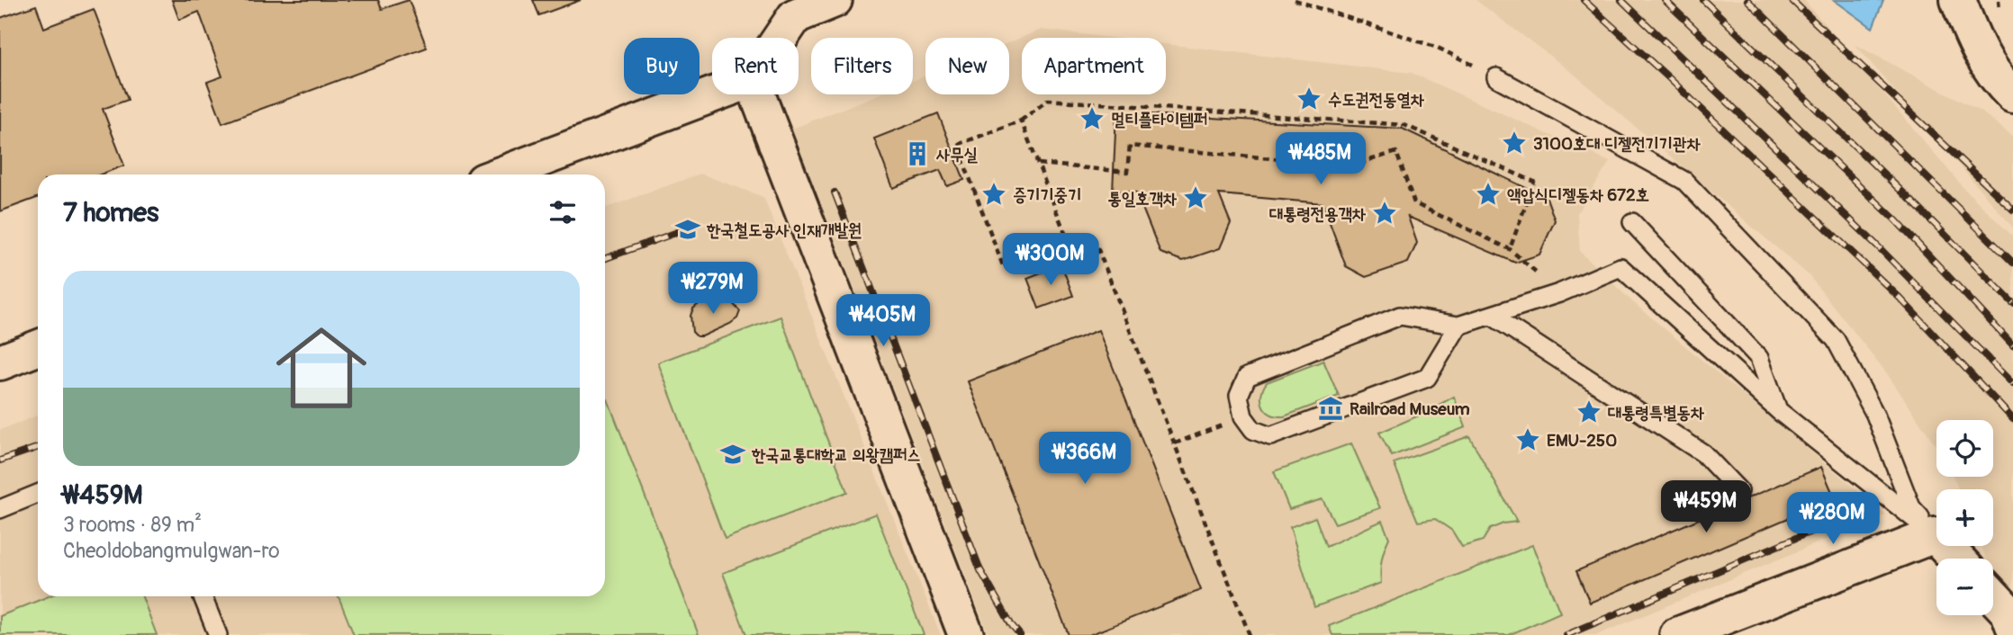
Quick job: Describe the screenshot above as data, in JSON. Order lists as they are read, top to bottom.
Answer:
{
  "places": {
    "place": [
      "수도권전동열차",
      "멀티플타이템퍼",
      "3100호대 디젤전기기관차",
      "증기기중기",
      "액압식디젤동차 672호",
      "통일호객차",
      "대통령전용객차",
      "대통령특별동차",
      "EMU-250"
    ],
    "building": ["사무실"],
    "school or university": ["한국철도공사 인재개발원", "한국교통대학교 의왕캠퍼스"],
    "museum": ["Railroad Museum"]
  },
  "page": {
    "chip": [
      "Buy",
      "Rent",
      "Filters",
      "New",
      "Apartment"
    ],
    "price": [
      "₩485M",
      "₩300M",
      "₩279M",
      "₩405M",
      "₩366M",
      "₩459M",
      "₩280M"
    ],
    "heading": "7 homes",
    "list": [
      {
        "name": "₩459M",
        "note": "3 rooms · 89 m² · Cheoldobangmulgwan-ro"
      }
    ],
    "map_buttons": ["+", "−"]
  }
}
